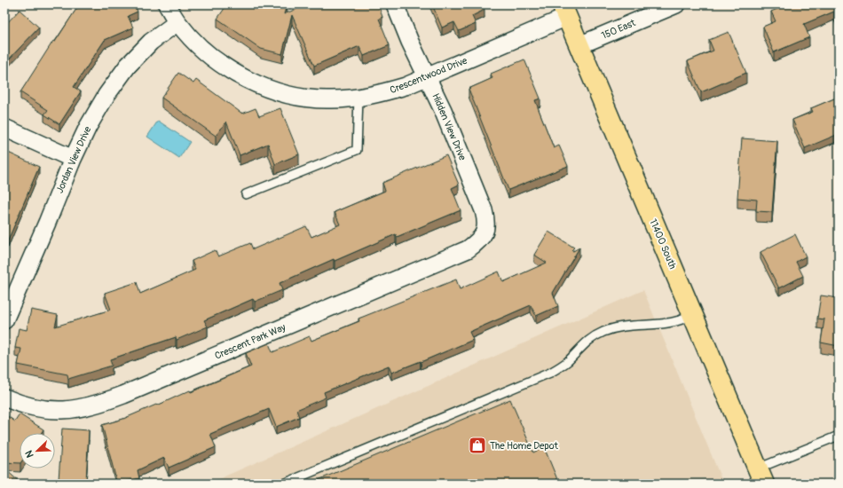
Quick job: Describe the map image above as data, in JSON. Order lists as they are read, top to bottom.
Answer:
{
  "streets": {
    "main road": ["11400 South"],
    "street": [
      "150 East",
      "Crescentwood Drive",
      "Hidden View Drive",
      "Jordan View Drive",
      "Crescent Park Way"
    ]
  },
  "crossings": [
    ["150 East", "11400 South"],
    ["Crescentwood Drive", "Hidden View Drive"],
    ["Crescentwood Drive", "Jordan View Drive"],
    ["Crescentwood Drive", "11400 South"],
    ["Hidden View Drive", "Crescent Park Way"]
  ],
  "places": {
    "shop": ["The Home Depot"]
  },
  "north": "bottom left"
}
